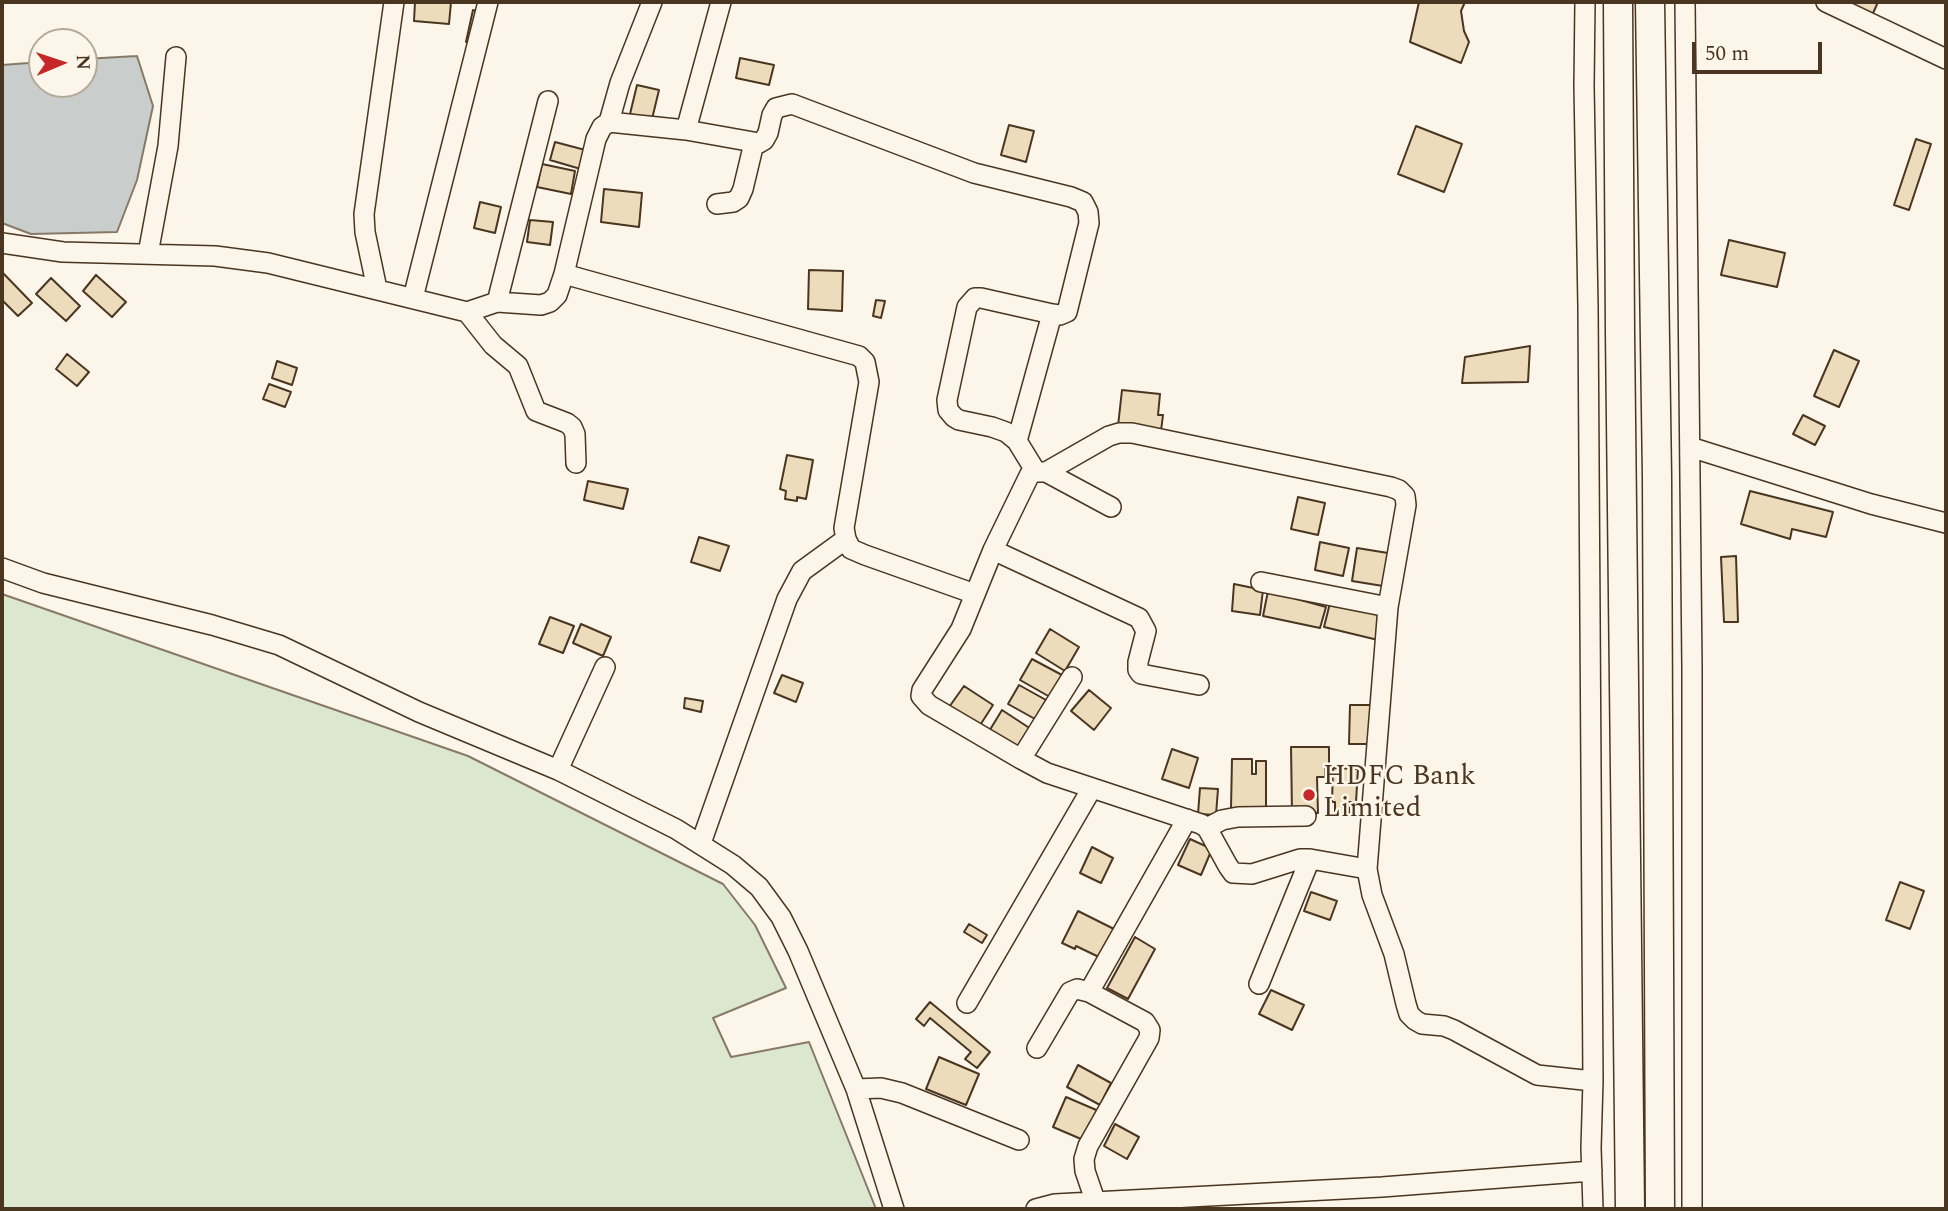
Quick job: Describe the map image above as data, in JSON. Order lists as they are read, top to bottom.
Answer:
{
  "places": ["HDFC Bank Limited"],
  "scale_bar": "50 m",
  "north": "right"
}
